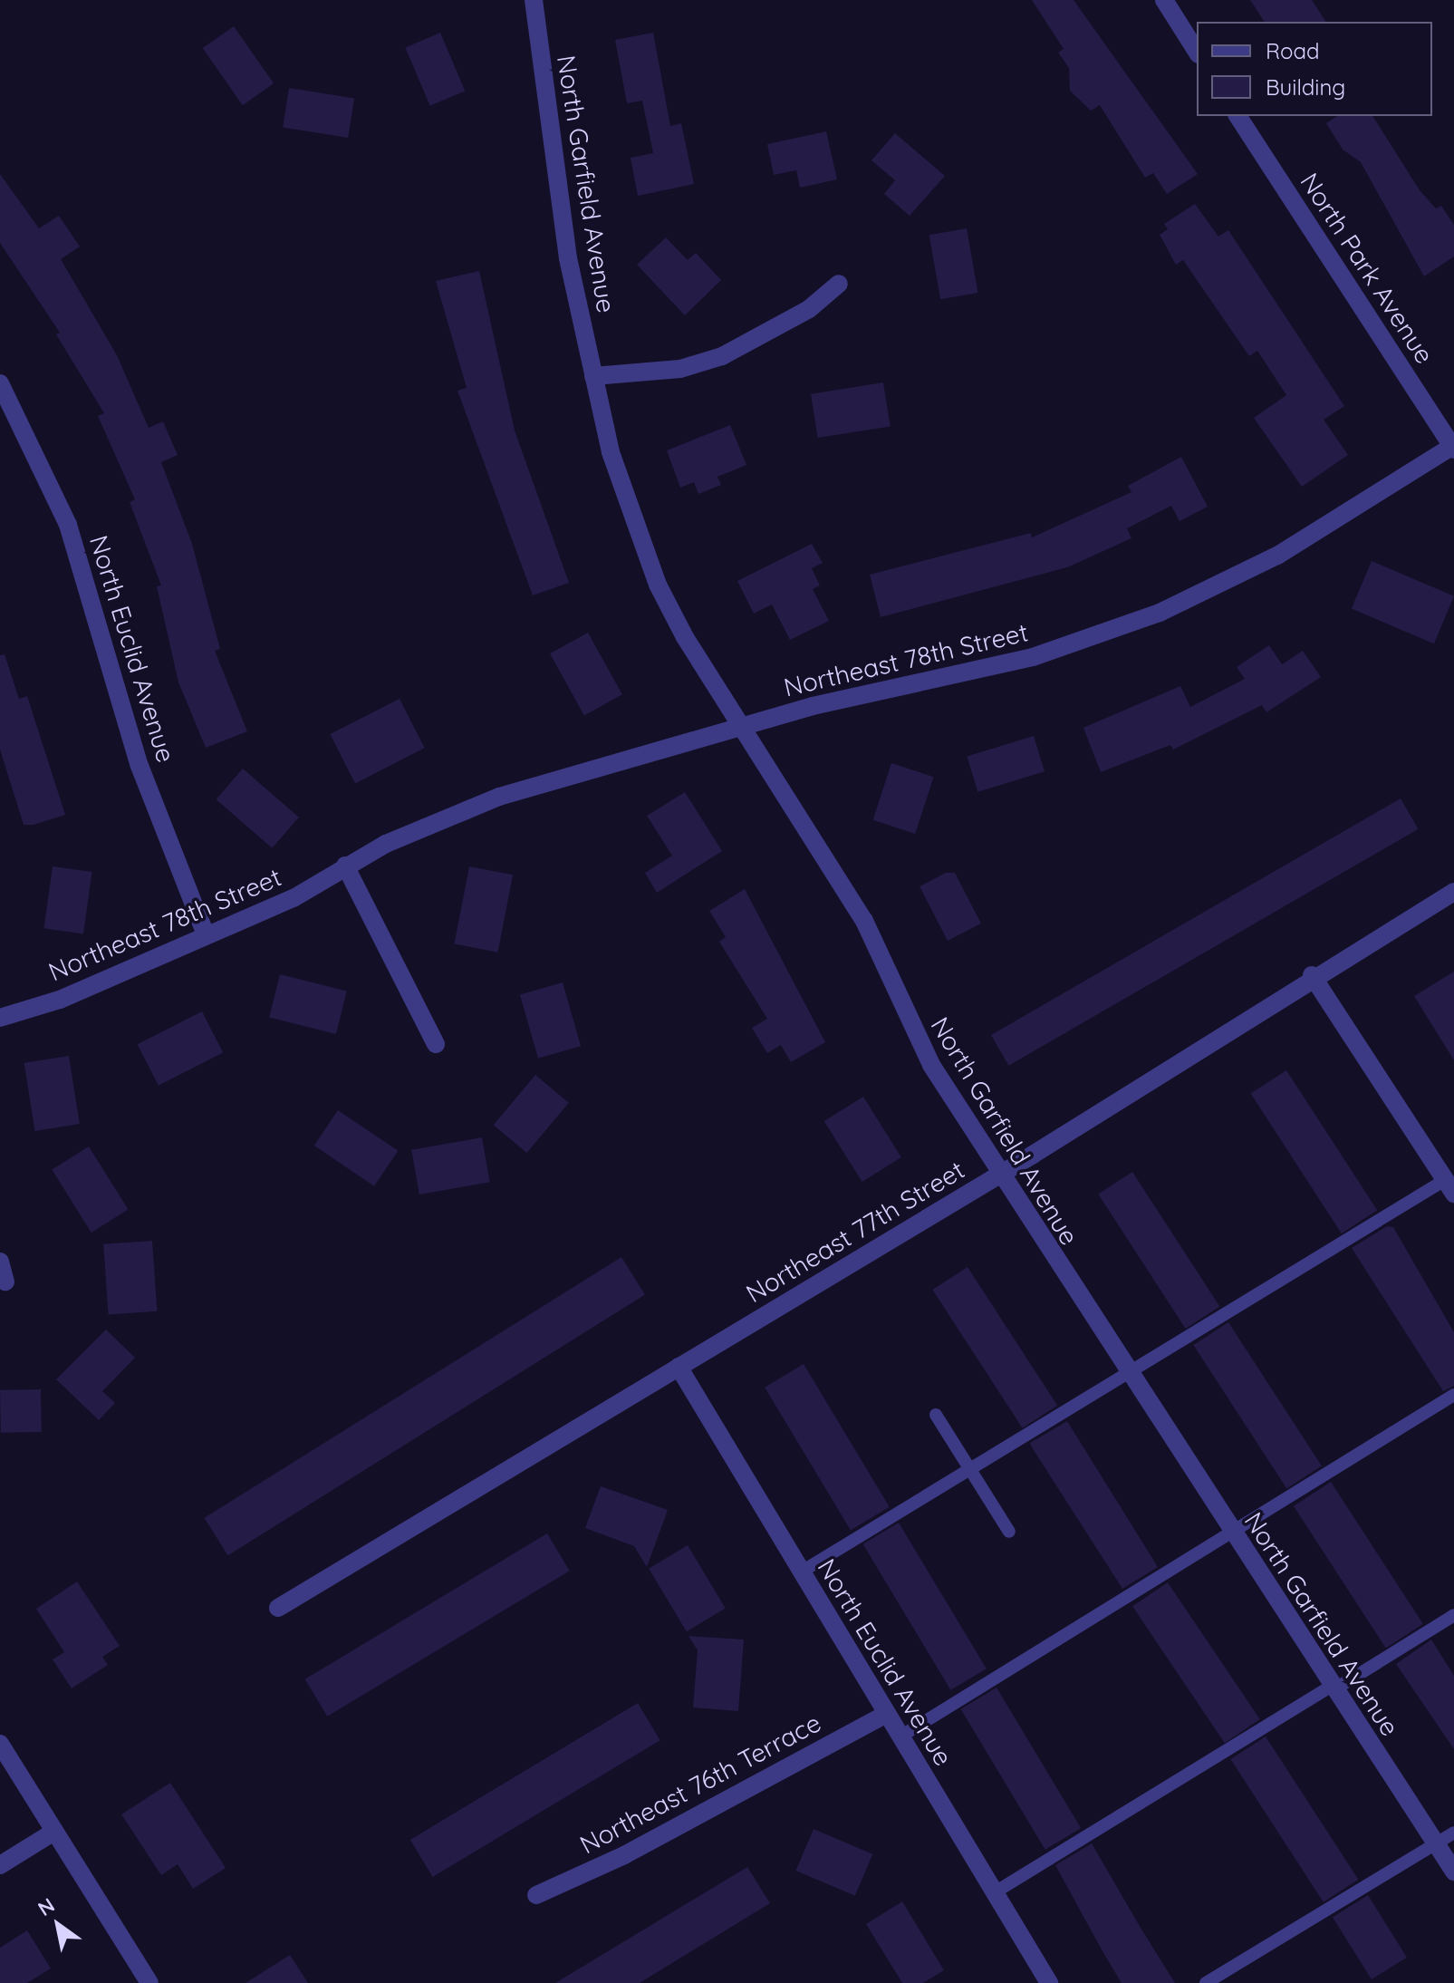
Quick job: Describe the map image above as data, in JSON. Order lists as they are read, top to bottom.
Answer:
{
  "streets": {
    "street": [
      "North Garfield Avenue",
      "North Park Avenue",
      "North Euclid Avenue",
      "Northeast 78th Street",
      "Northeast 77th Street",
      "Northeast 76th Terrace"
    ]
  },
  "crossings": [
    ["North Garfield Avenue", "Northeast 78th Street"],
    ["North Garfield Avenue", "Northeast 77th Street"],
    ["North Park Avenue", "Northeast 78th Street"],
    ["North Euclid Avenue", "Northeast 78th Street"],
    ["North Euclid Avenue", "Northeast 77th Street"],
    ["North Euclid Avenue", "Northeast 76th Terrace"]
  ],
  "legend": ["Road", "Building"],
  "north": "top left"
}
